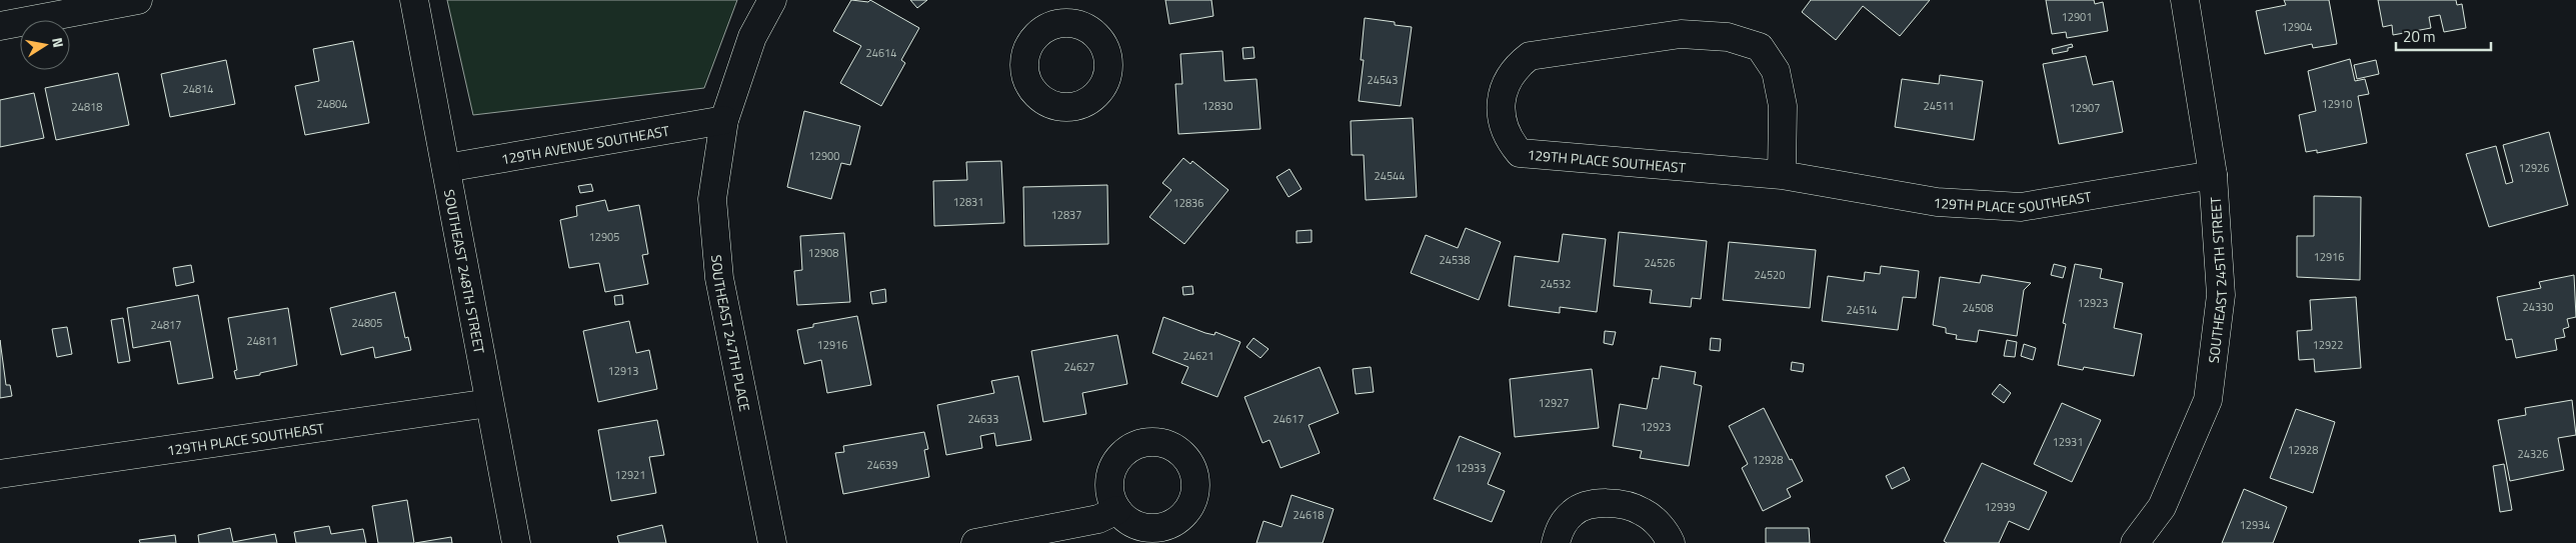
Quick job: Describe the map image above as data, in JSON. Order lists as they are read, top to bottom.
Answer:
{
  "streets": {
    "street": [
      "129TH AVENUE SOUTHEAST",
      "129TH PLACE SOUTHEAST",
      "SOUTHEAST 248TH STREET",
      "SOUTHEAST 245TH STREET",
      "SOUTHEAST 247TH PLACE"
    ]
  },
  "crossings": [
    ["129TH AVENUE SOUTHEAST", "SOUTHEAST 248TH STREET"],
    ["129TH AVENUE SOUTHEAST", "SOUTHEAST 247TH PLACE"],
    ["129TH PLACE SOUTHEAST", "SOUTHEAST 248TH STREET"],
    ["129TH PLACE SOUTHEAST", "SOUTHEAST 245TH STREET"]
  ],
  "house_numbers": [
    "12901",
    "12904",
    "24614",
    "24543",
    "24814",
    "24804",
    "12910",
    "12830",
    "24511",
    "24818",
    "12907",
    "12900",
    "12926",
    "24544",
    "12831",
    "12836",
    "12837",
    "12905",
    "12908",
    "12916",
    "24538",
    "24526",
    "24520",
    "24532",
    "12923",
    "24330",
    "24508",
    "24514",
    "24805",
    "24817",
    "24811",
    "12916",
    "12922",
    "24621",
    "24627",
    "12913",
    "12927",
    "24633",
    "24617",
    "12923",
    "12931",
    "12928",
    "24326",
    "12928",
    "24639",
    "12933",
    "12921",
    "12939",
    "24618",
    "12934"
  ],
  "scale_bar": "20 m",
  "north": "right"
}
